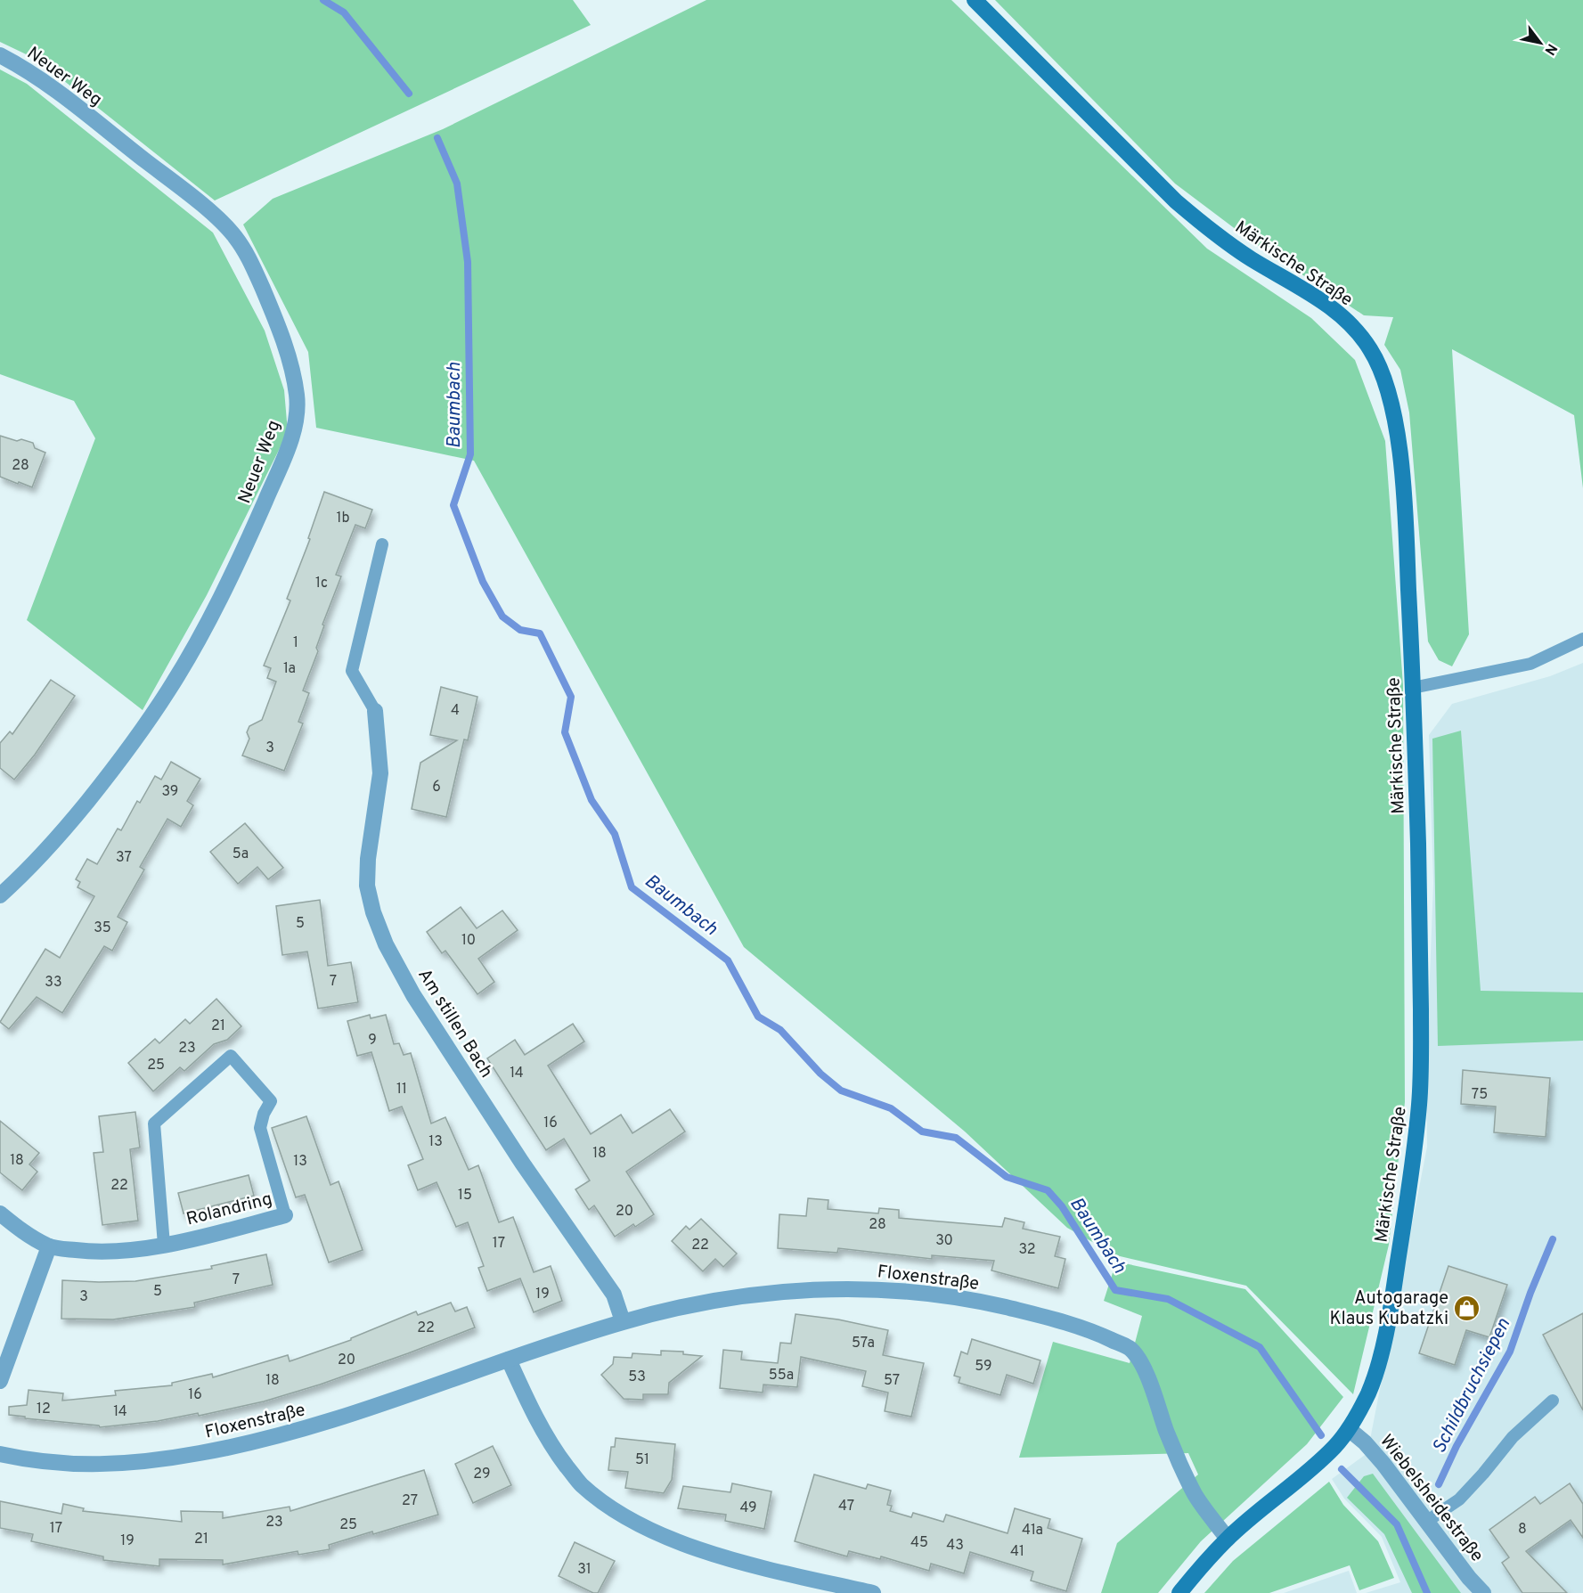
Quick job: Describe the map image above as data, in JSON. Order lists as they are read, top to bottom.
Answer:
{
  "streets": {
    "main road": ["Märkische Straße"],
    "street": [
      "Neuer Weg",
      "Am stillen Bach",
      "Rolandring",
      "Floxenstraße",
      "Wiebelsheidestraße"
    ]
  },
  "crossings": [
    ["Märkische Straße", "Floxenstraße"],
    ["Märkische Straße", "Wiebelsheidestraße"],
    ["Am stillen Bach", "Floxenstraße"]
  ],
  "water": ["Baumbach", "Schildbruchsiepen"],
  "places": {
    "shop": ["Autogarage Klaus Kubatzki"]
  },
  "house_numbers": [
    "28",
    "1b",
    "1c",
    "1",
    "1a",
    "4",
    "3",
    "6",
    "39",
    "5a",
    "37",
    "5",
    "35",
    "10",
    "7",
    "33",
    "21",
    "9",
    "23",
    "25",
    "14",
    "11",
    "75",
    "16",
    "13",
    "18",
    "18",
    "13",
    "22",
    "15",
    "20",
    "28",
    "30",
    "17",
    "22",
    "32",
    "7",
    "5",
    "19",
    "3",
    "22",
    "57a",
    "20",
    "59",
    "55a",
    "53",
    "18",
    "57",
    "16",
    "12",
    "14",
    "51",
    "29",
    "27",
    "47",
    "49",
    "23",
    "25",
    "17",
    "8",
    "41a",
    "21",
    "19",
    "45",
    "43",
    "41",
    "31"
  ],
  "north": "bottom right"
}
